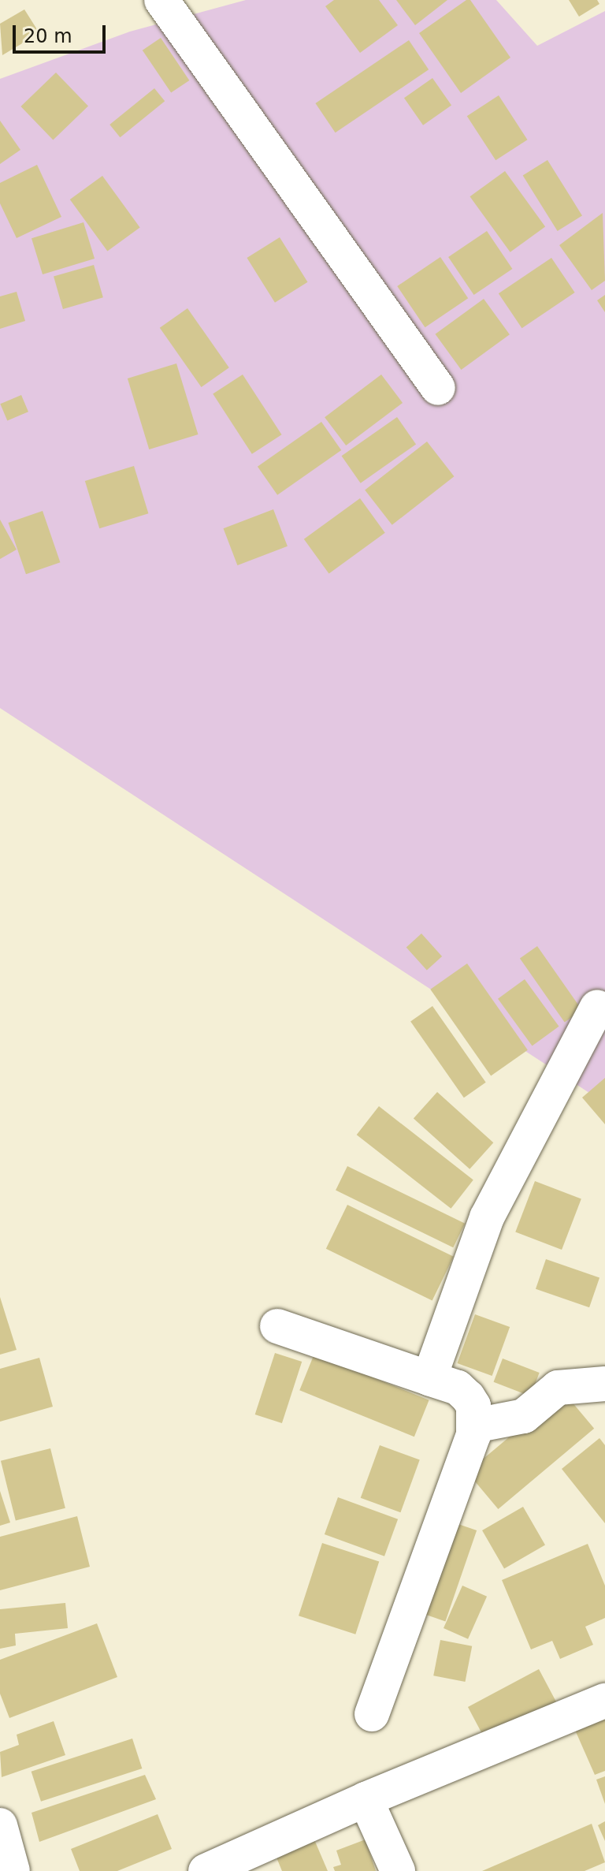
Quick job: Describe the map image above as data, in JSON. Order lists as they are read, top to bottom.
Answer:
{
  "scale_bar": "20 m"
}
